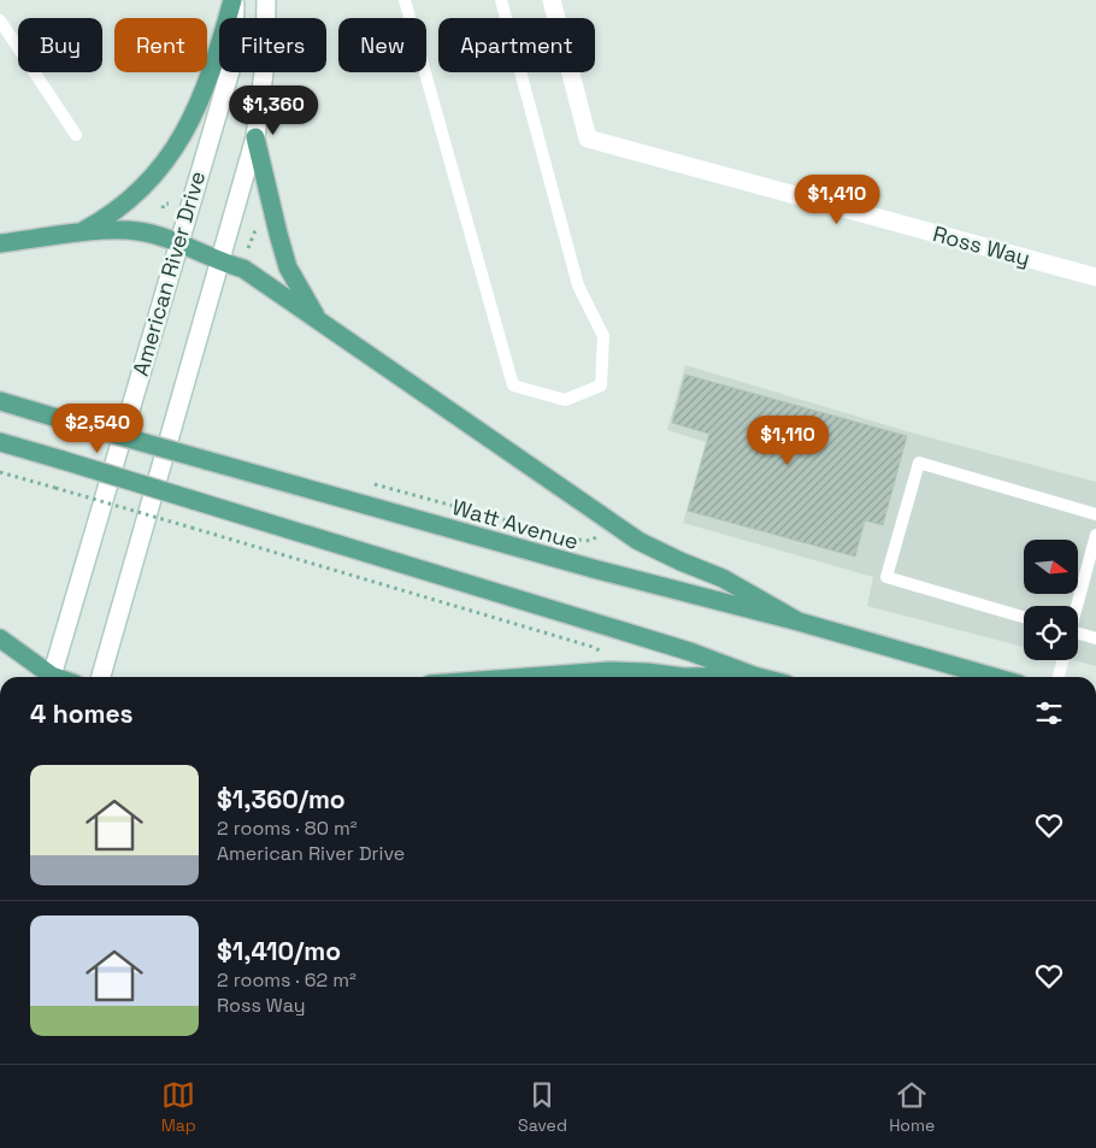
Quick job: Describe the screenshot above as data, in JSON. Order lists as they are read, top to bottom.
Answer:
{
  "streets": {
    "main road": ["Watt Avenue"],
    "street": ["Ross Way", "American River Drive"]
  },
  "north": "right",
  "page": {
    "chip": [
      "Buy",
      "Rent",
      "Filters",
      "New",
      "Apartment"
    ],
    "price": [
      "$1,360",
      "$1,410",
      "$2,540",
      "$1,110"
    ],
    "heading": "4 homes",
    "list": [
      {
        "name": "$1,360/mo",
        "note": "2 rooms · 80 m² · American River Drive"
      },
      {
        "name": "$1,410/mo",
        "note": "2 rooms · 62 m² · Ross Way"
      }
    ],
    "tabs": ["Map", "Saved", "Home"]
  }
}
